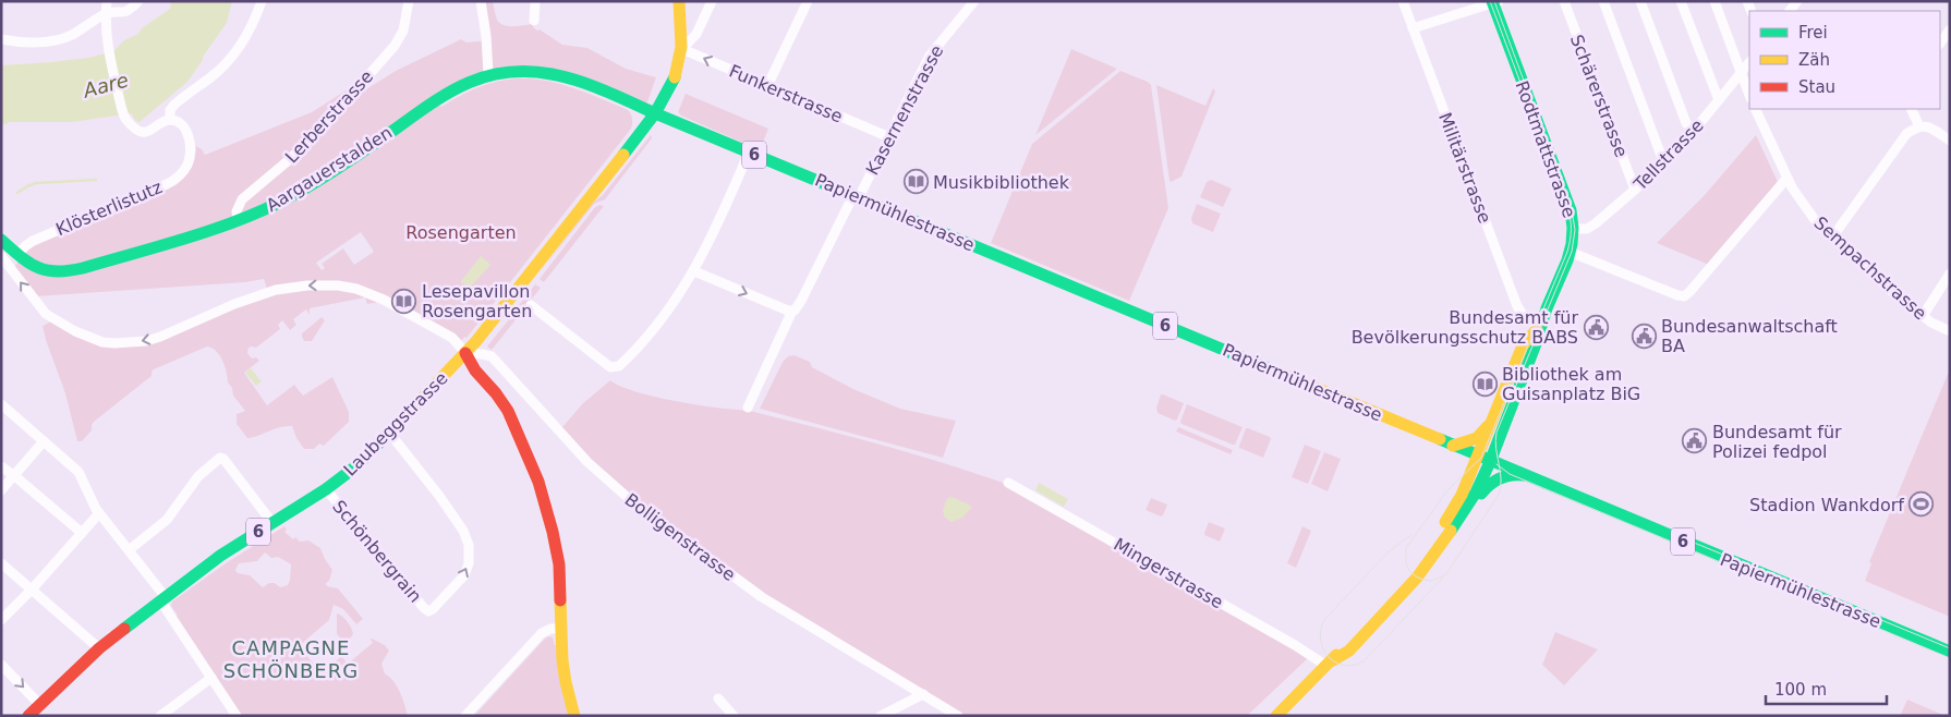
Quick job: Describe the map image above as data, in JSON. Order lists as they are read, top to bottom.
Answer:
{
  "streets": {
    "main road": [
      "Rodtmattstrasse",
      "6",
      "Aargauerstalden",
      "Papiermühlestrasse",
      "Laubeggstrasse"
    ],
    "street": [
      "Funkerstrasse",
      "Schärerstrasse",
      "Kasernenstrasse",
      "Lerberstrasse",
      "Tellstrasse",
      "Militärstrasse",
      "Klösterlistutz",
      "Sempachstrasse",
      "Bolligenstrasse",
      "Schönbergrain",
      "Mingerstrasse"
    ]
  },
  "crossings": [
    ["Funkerstrasse", "Kasernenstrasse"],
    ["Funkerstrasse", "Laubeggstrasse"],
    ["Schärerstrasse", "Tellstrasse"],
    ["Kasernenstrasse", "Papiermühlestrasse"],
    ["Lerberstrasse", "Aargauerstalden"],
    ["Rodtmattstrasse", "Tellstrasse"],
    ["Rodtmattstrasse", "Militärstrasse"],
    ["Rodtmattstrasse", "Papiermühlestrasse"],
    ["Aargauerstalden", "Klösterlistutz"],
    ["Aargauerstalden", "Papiermühlestrasse"],
    ["Aargauerstalden", "Laubeggstrasse"],
    ["Papiermühlestrasse", "Laubeggstrasse"],
    ["Laubeggstrasse", "Bolligenstrasse"],
    ["Laubeggstrasse", "Schönbergrain"]
  ],
  "one_way": ["Funkerstrasse"],
  "districts": ["CAMPAGNE SCHÖNBERG"],
  "water": ["Aare"],
  "parks": ["Rosengarten"],
  "places": {
    "library": ["Musikbibliothek", "Lesepavillon Rosengarten", "Bibliothek am Guisanplatz BiG"],
    "public building": ["Bundesamt für Bevölkerungsschutz BABS", "Bundesanwaltschaft BA", "Bundesamt für Polizei fedpol"],
    "sports": ["Stadion Wankdorf"]
  },
  "legend": ["Frei", "Zäh", "Stau"],
  "scale_bar": "100 m"
}
